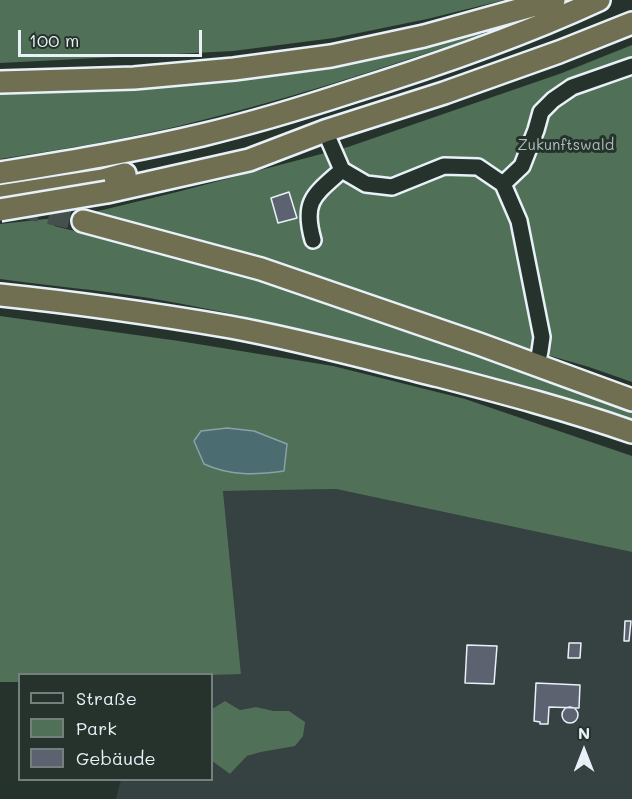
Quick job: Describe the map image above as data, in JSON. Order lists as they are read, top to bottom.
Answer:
{
  "parks": ["Zukunftswald"],
  "legend": ["Straße", "Park", "Gebäude"],
  "scale_bar": "100 m",
  "north": "top"
}
